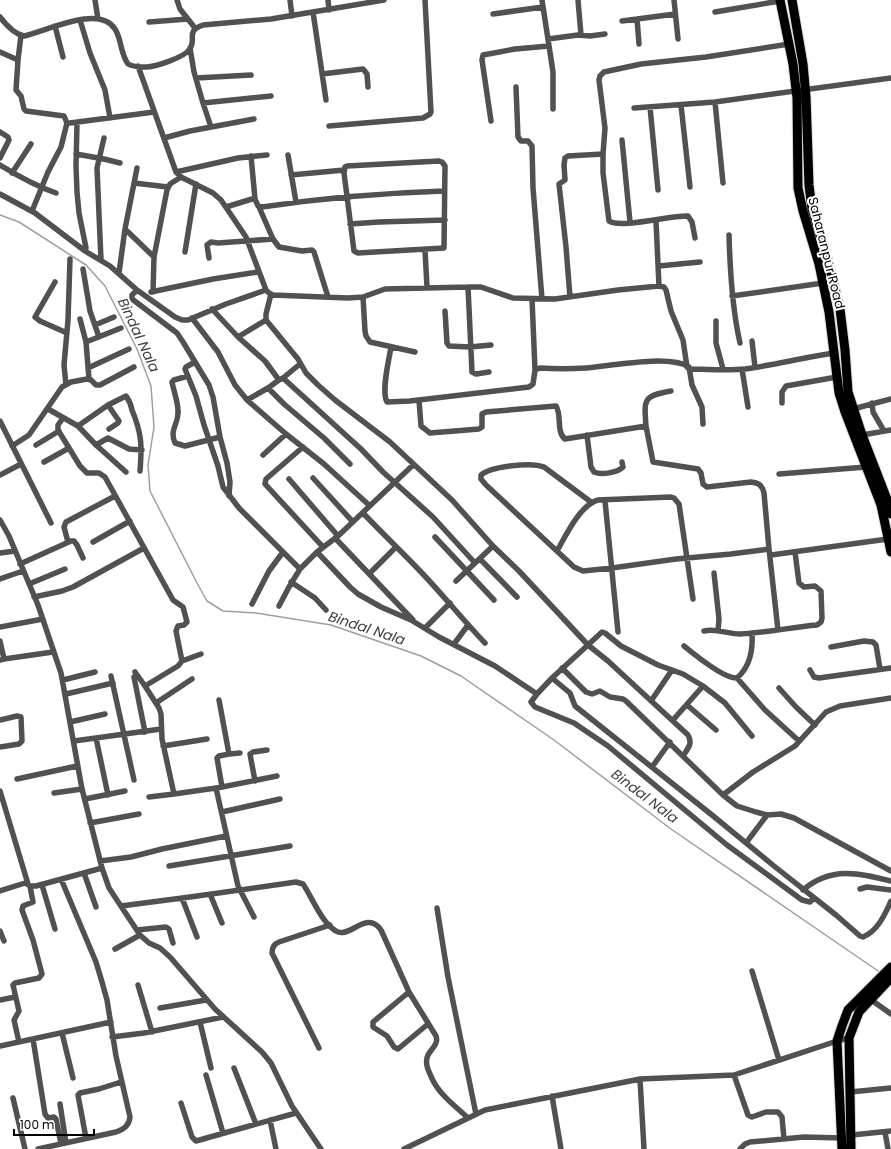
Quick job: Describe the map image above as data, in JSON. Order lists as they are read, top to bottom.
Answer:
{
  "streets": {
    "main road": ["Saharanpur Road"]
  },
  "water": ["Bindal Nala"],
  "scale_bar": "100 m"
}
